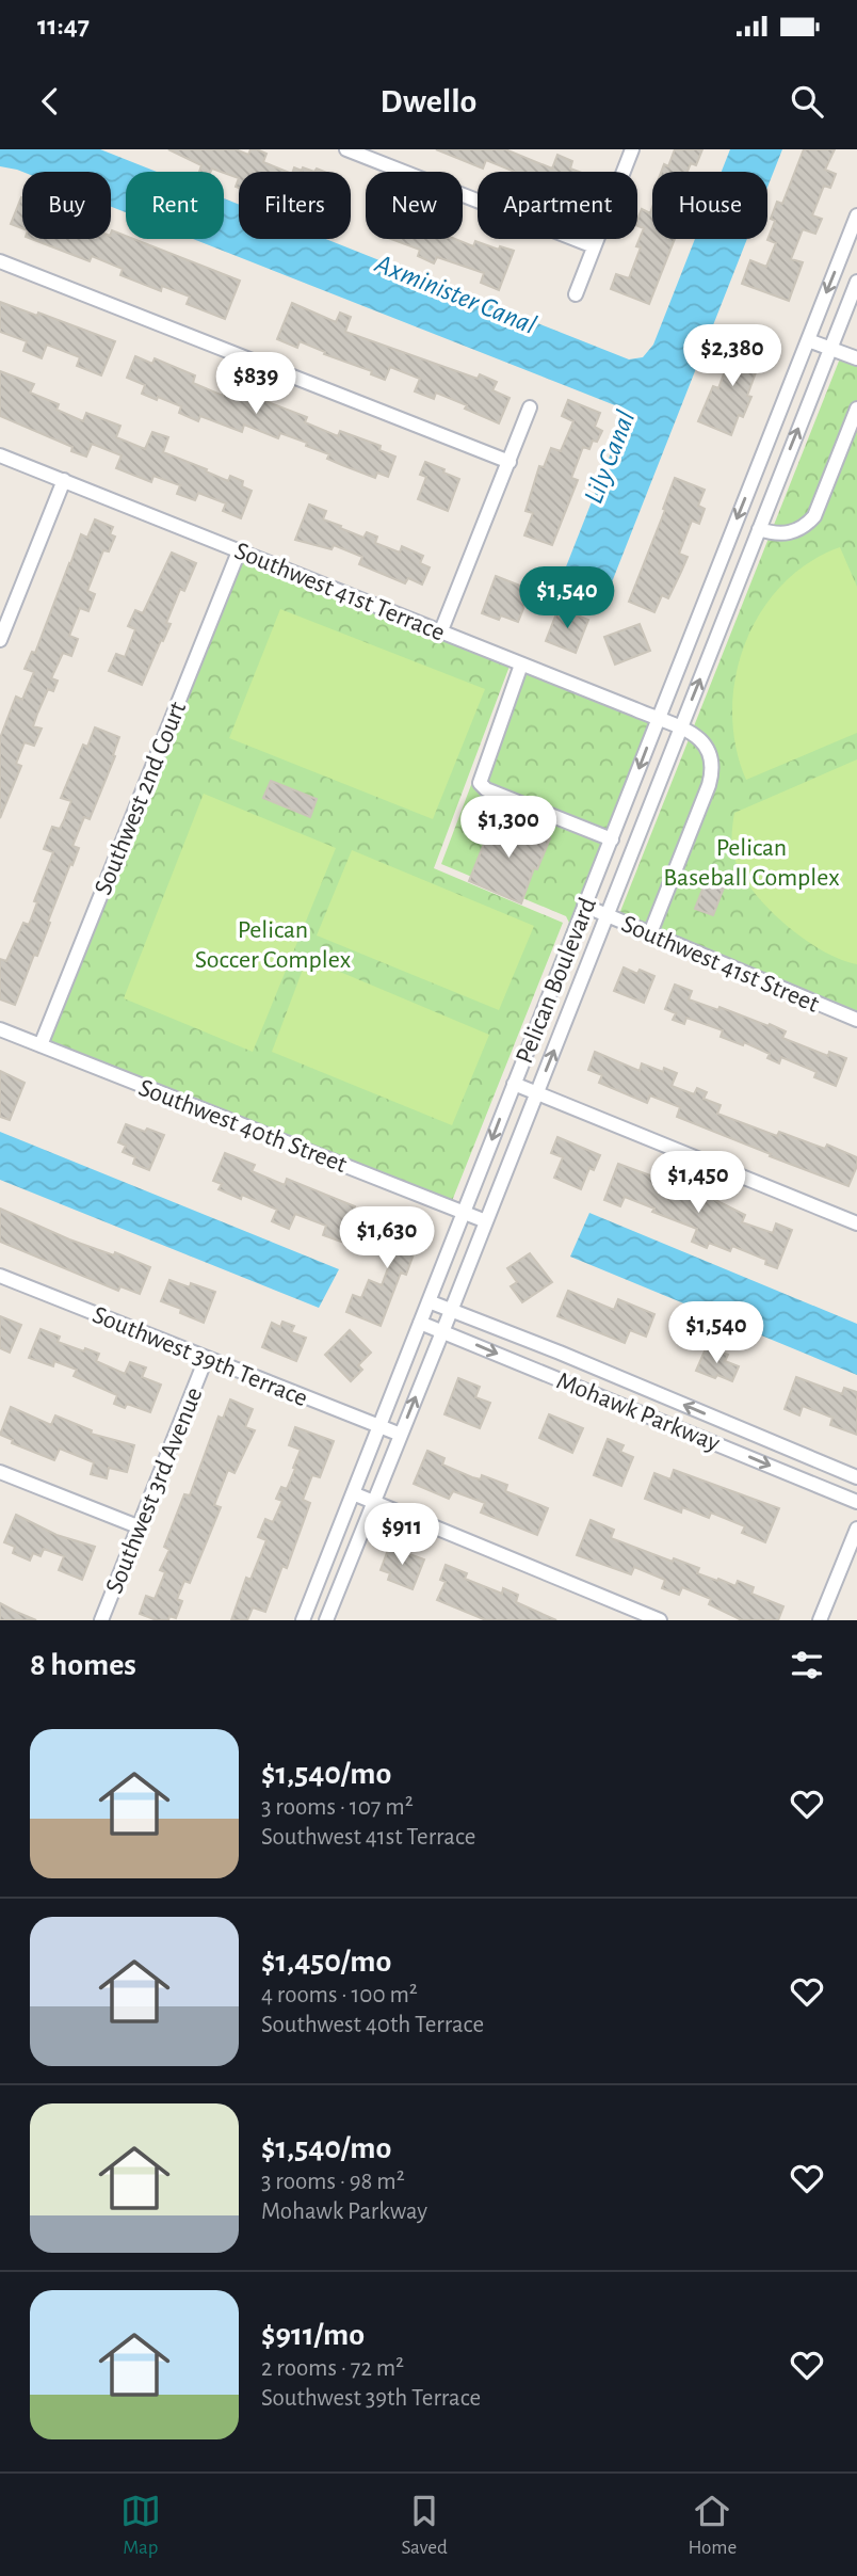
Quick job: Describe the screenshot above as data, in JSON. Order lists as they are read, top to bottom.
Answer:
{
  "streets": {
    "street": [
      "Southwest 41st Terrace",
      "Southwest 2nd Court",
      "Southwest 41st Street",
      "Pelican Boulevard",
      "Southwest 40th Street",
      "Southwest 39th Terrace",
      "Mohawk Parkway",
      "Southwest 3rd Avenue"
    ]
  },
  "crossings": [
    ["Southwest 41st Terrace", "Southwest 2nd Court"],
    ["Southwest 41st Terrace", "Southwest 41st Street"],
    ["Southwest 41st Terrace", "Pelican Boulevard"],
    ["Southwest 2nd Court", "Southwest 40th Street"],
    ["Southwest 41st Street", "Pelican Boulevard"],
    ["Pelican Boulevard", "Southwest 40th Street"],
    ["Pelican Boulevard", "Southwest 39th Terrace"],
    ["Pelican Boulevard", "Mohawk Parkway"],
    ["Southwest 39th Terrace", "Southwest 3rd Avenue"]
  ],
  "water": ["Axminister Canal", "Lily Canal"],
  "parks": ["Pelican Baseball Complex", "Pelican Soccer Complex"],
  "page": {
    "status": "11:47",
    "header": "Dwello",
    "chip": [
      "Buy",
      "Rent",
      "Filters",
      "New",
      "Apartment",
      "House"
    ],
    "price": [
      "$2,380",
      "$839",
      "$1,540",
      "$1,300",
      "$1,450",
      "$1,630",
      "$1,540",
      "$911"
    ],
    "heading": "8 homes",
    "list": [
      {
        "name": "$1,540/mo",
        "note": "3 rooms · 107 m² · Southwest 41st Terrace"
      },
      {
        "name": "$1,450/mo",
        "note": "4 rooms · 100 m² · Southwest 40th Terrace"
      },
      {
        "name": "$1,540/mo",
        "note": "3 rooms · 98 m² · Mohawk Parkway"
      },
      {
        "name": "$911/mo",
        "note": "2 rooms · 72 m² · Southwest 39th Terrace"
      }
    ],
    "tabs": ["Map", "Saved", "Home"]
  }
}
